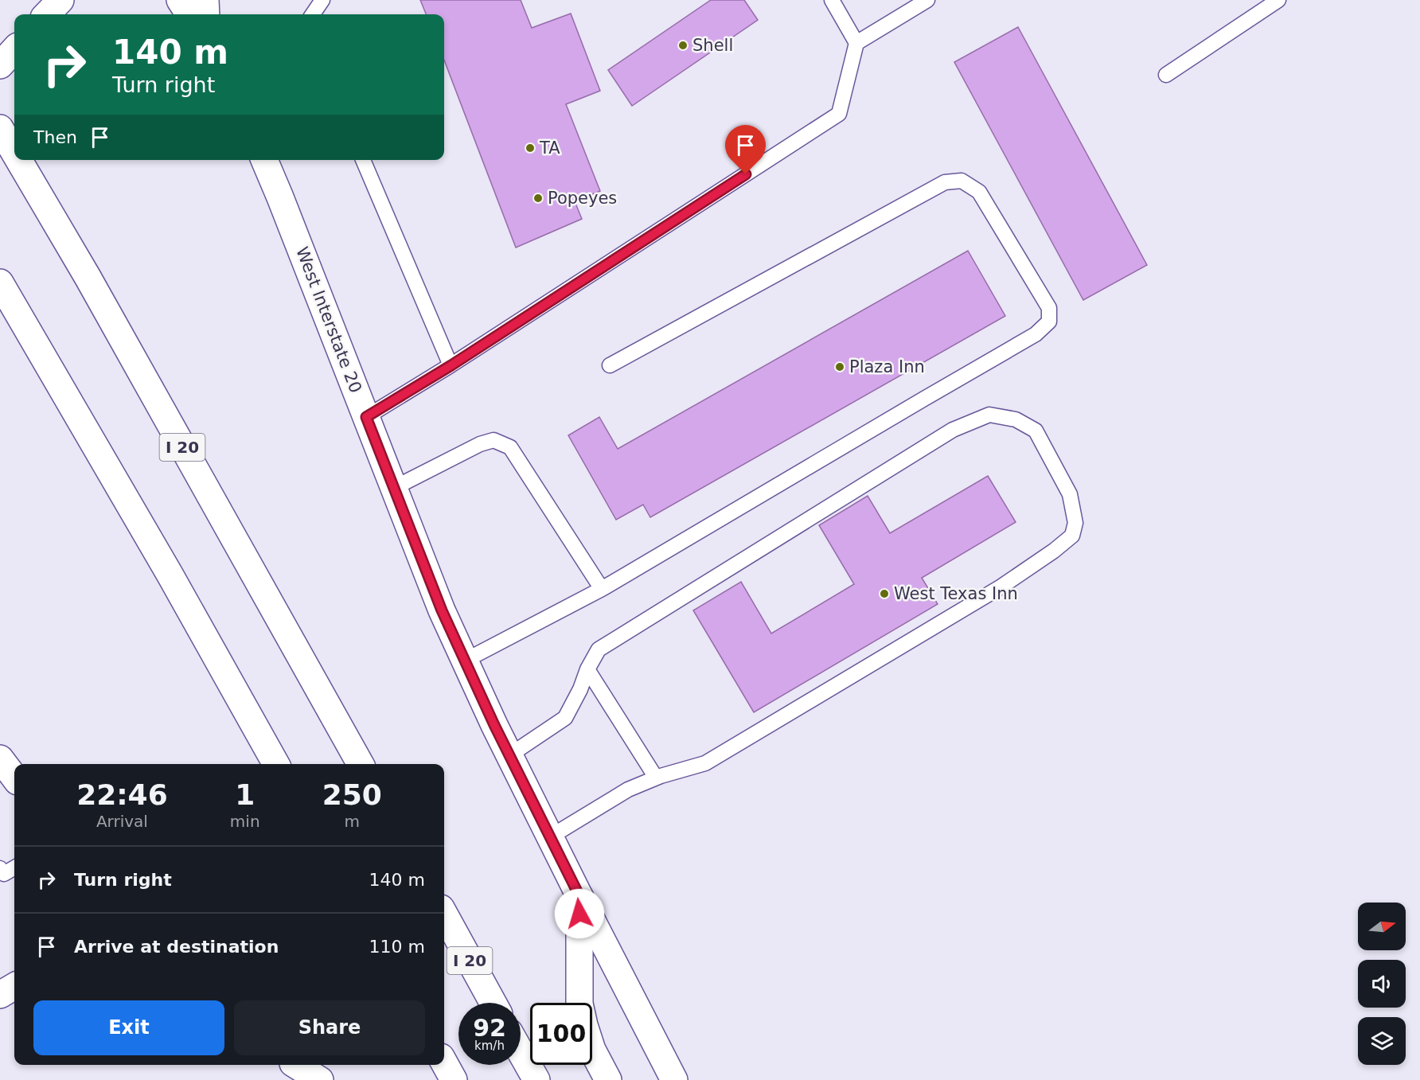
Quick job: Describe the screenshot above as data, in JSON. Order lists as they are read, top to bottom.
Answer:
{
  "streets": {
    "main road": ["West Interstate 20", "I 20"]
  },
  "places": [
    "Shell",
    "TA",
    "Popeyes",
    "Plaza Inn",
    "West Texas Inn"
  ],
  "north": "right",
  "page": {
    "turn": ["140 m", "Turn right"],
    "then": "Then",
    "eta": [
      "22:46",
      "Arrival",
      "1",
      "min",
      "250",
      "m"
    ],
    "list": [
      {
        "name": "Turn right",
        "value": "140 m"
      },
      {
        "name": "Arrive at destination",
        "value": "110 m"
      }
    ],
    "buttons": ["Exit", "Share"],
    "speed": "92 km/h",
    "limit": "100"
  }
}
